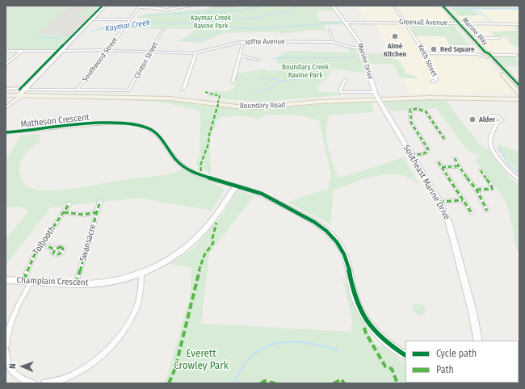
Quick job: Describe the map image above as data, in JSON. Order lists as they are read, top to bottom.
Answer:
{
  "streets": {
    "main road": ["Marine Way", "Boundary Road"],
    "street": [
      "Greenall Avenue",
      "Joffre Avenue",
      "Southwood Street",
      "Clinton Street",
      "Keith Street",
      "Marine Drive",
      "Matheson Crescent",
      "Southeast Marine Drive",
      "Tolbooth",
      "Swansacre",
      "Champlain Crescent"
    ]
  },
  "crossings": [
    ["Greenall Avenue", "Marine Way"],
    ["Greenall Avenue", "Keith Street"],
    ["Greenall Avenue", "Marine Drive"],
    ["Joffre Avenue", "Southwood Street"],
    ["Joffre Avenue", "Clinton Street"],
    ["Joffre Avenue", "Marine Drive"],
    ["Southwood Street", "Boundary Road"],
    ["Clinton Street", "Boundary Road"],
    ["Marine Drive", "Southeast Marine Drive"],
    ["Matheson Crescent", "Champlain Crescent"],
    ["Tolbooth", "Champlain Crescent"],
    ["Swansacre", "Champlain Crescent"]
  ],
  "water": ["Kaymar Creek"],
  "parks": ["Kaymar Creek Ravine Park", "Boundary Creek Ravine Park", "Everett Crowley Park"],
  "places": ["Aimé Kitchen", "Red Square", "Alder"],
  "legend": ["Cycle path", "Path"],
  "north": "left"
}
